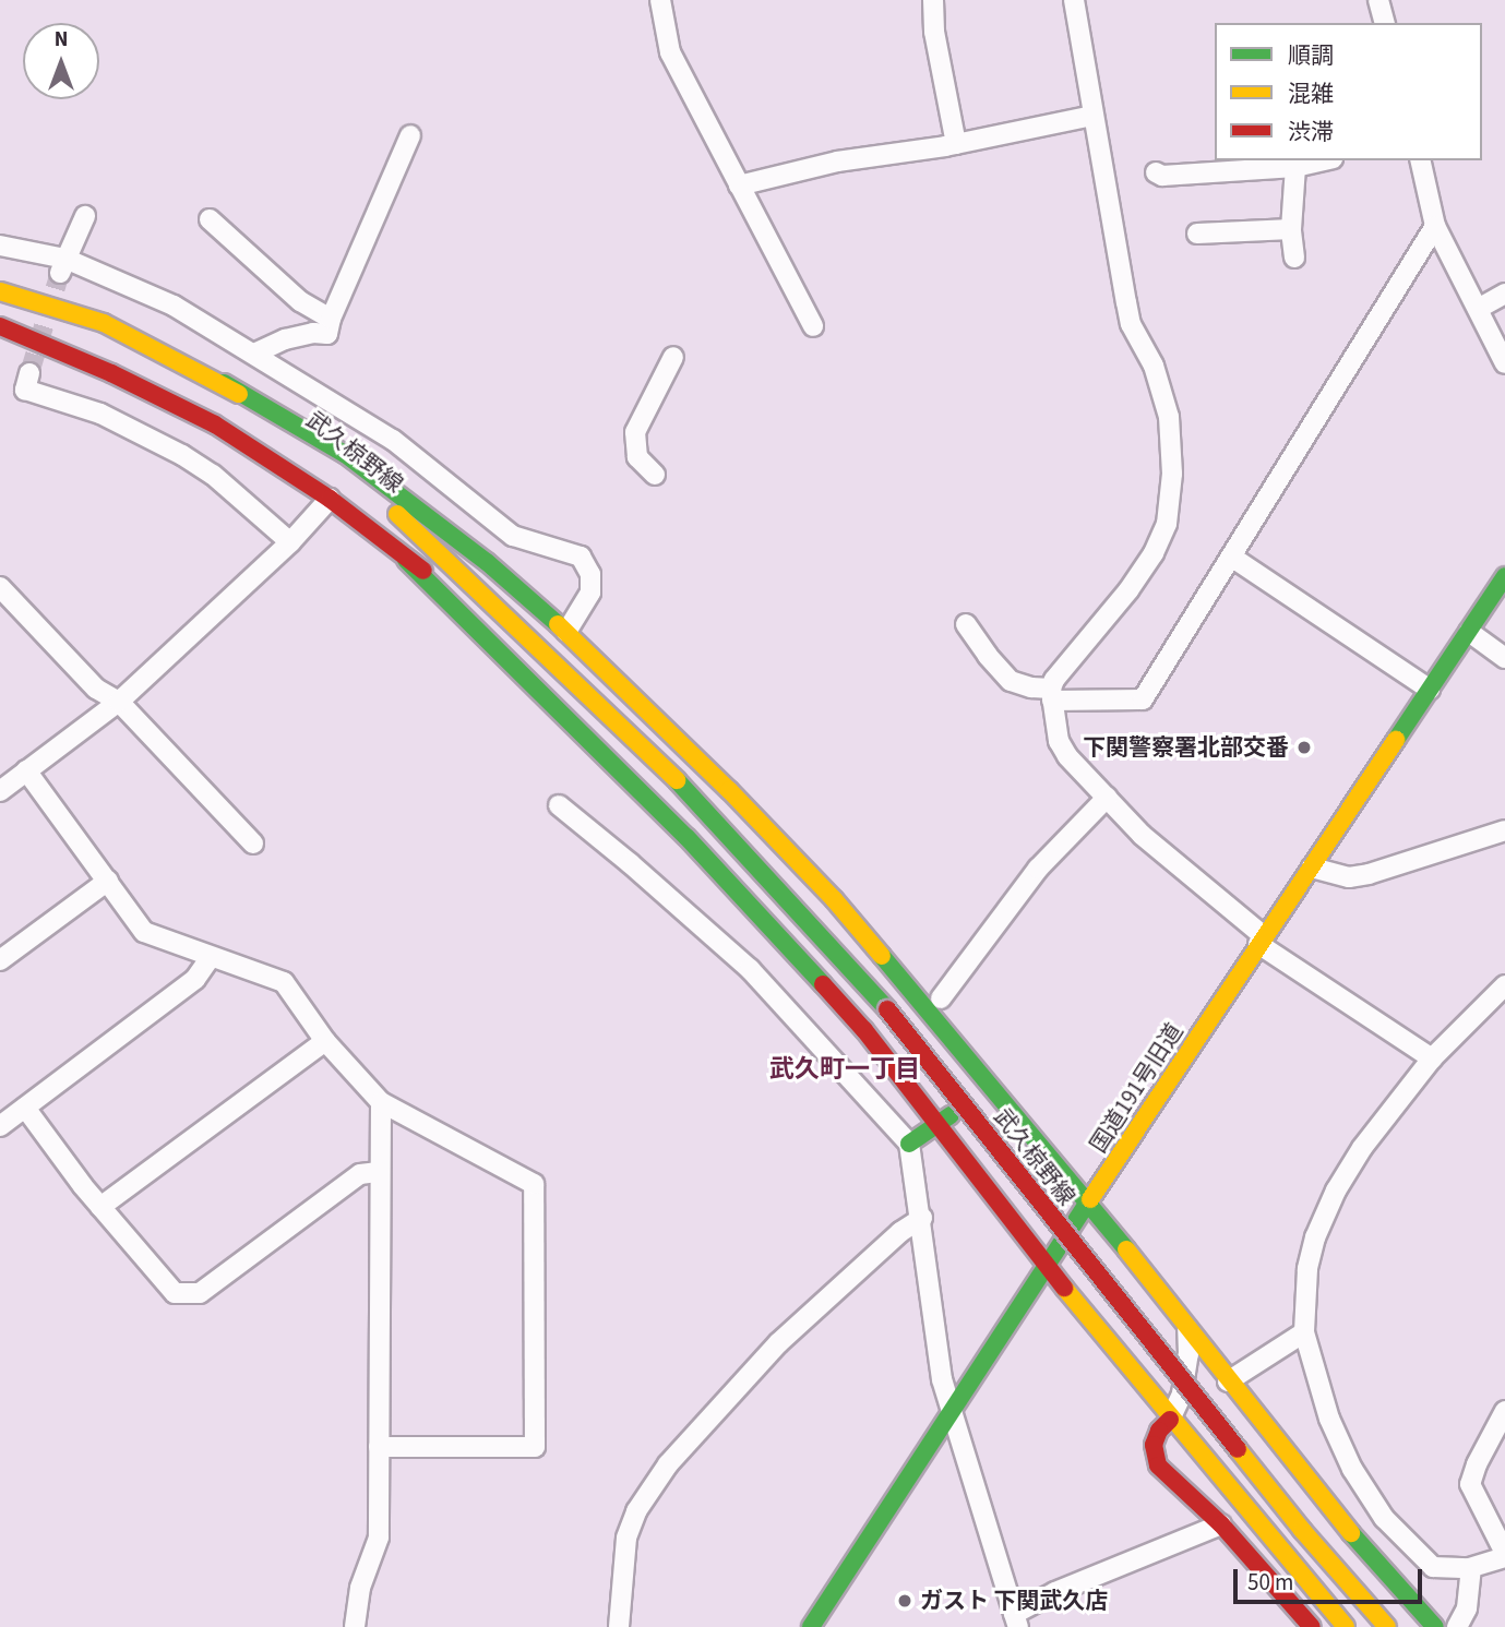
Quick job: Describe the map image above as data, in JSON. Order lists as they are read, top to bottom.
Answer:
{
  "streets": {
    "main road": ["武久椋野線", "国道191号旧道"]
  },
  "districts": ["武久町一丁目"],
  "places": ["下関警察署北部交番", "ガスト 下関武久店"],
  "legend": ["順調", "混雑", "渋滞"],
  "scale_bar": "50 m",
  "north": "top"
}
